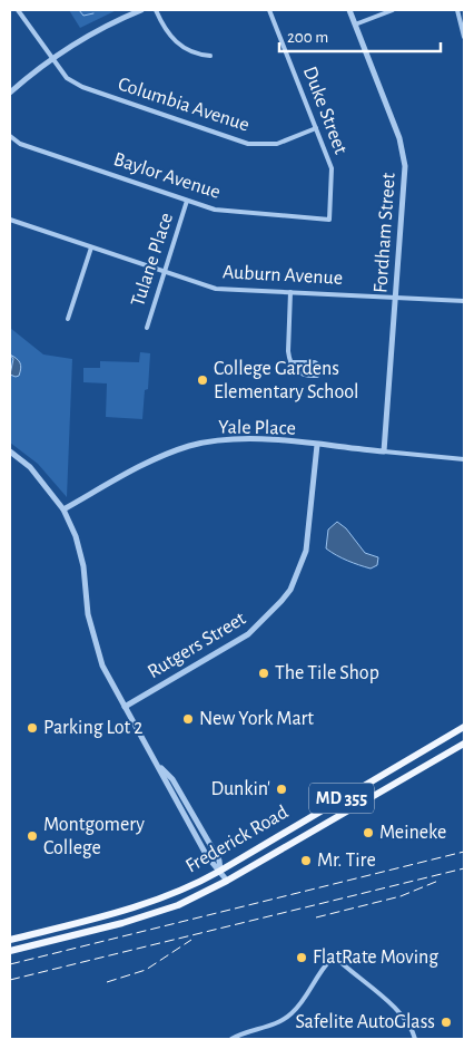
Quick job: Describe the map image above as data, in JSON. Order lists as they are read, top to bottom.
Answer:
{
  "streets": {
    "main road": ["MD 355", "Frederick Road"],
    "street": [
      "Columbia Avenue",
      "Duke Street",
      "Baylor Avenue",
      "Fordham Street",
      "Tulane Place",
      "Auburn Avenue",
      "Yale Place",
      "Rutgers Street"
    ]
  },
  "crossings": [
    ["Columbia Avenue", "Duke Street"],
    ["Duke Street", "Baylor Avenue"],
    ["Baylor Avenue", "Tulane Place"],
    ["Fordham Street", "Auburn Avenue"],
    ["Fordham Street", "Yale Place"],
    ["Tulane Place", "Auburn Avenue"],
    ["Yale Place", "Rutgers Street"]
  ],
  "places": [
    "College Gardens Elementary School",
    "The Tile Shop",
    "New York Mart",
    "Parking Lot 2",
    "Dunkin'",
    "Meineke",
    "Montgomery College",
    "Mr. Tire",
    "FlatRate Moving",
    "Safelite AutoGlass"
  ],
  "scale_bar": "200 m"
}
